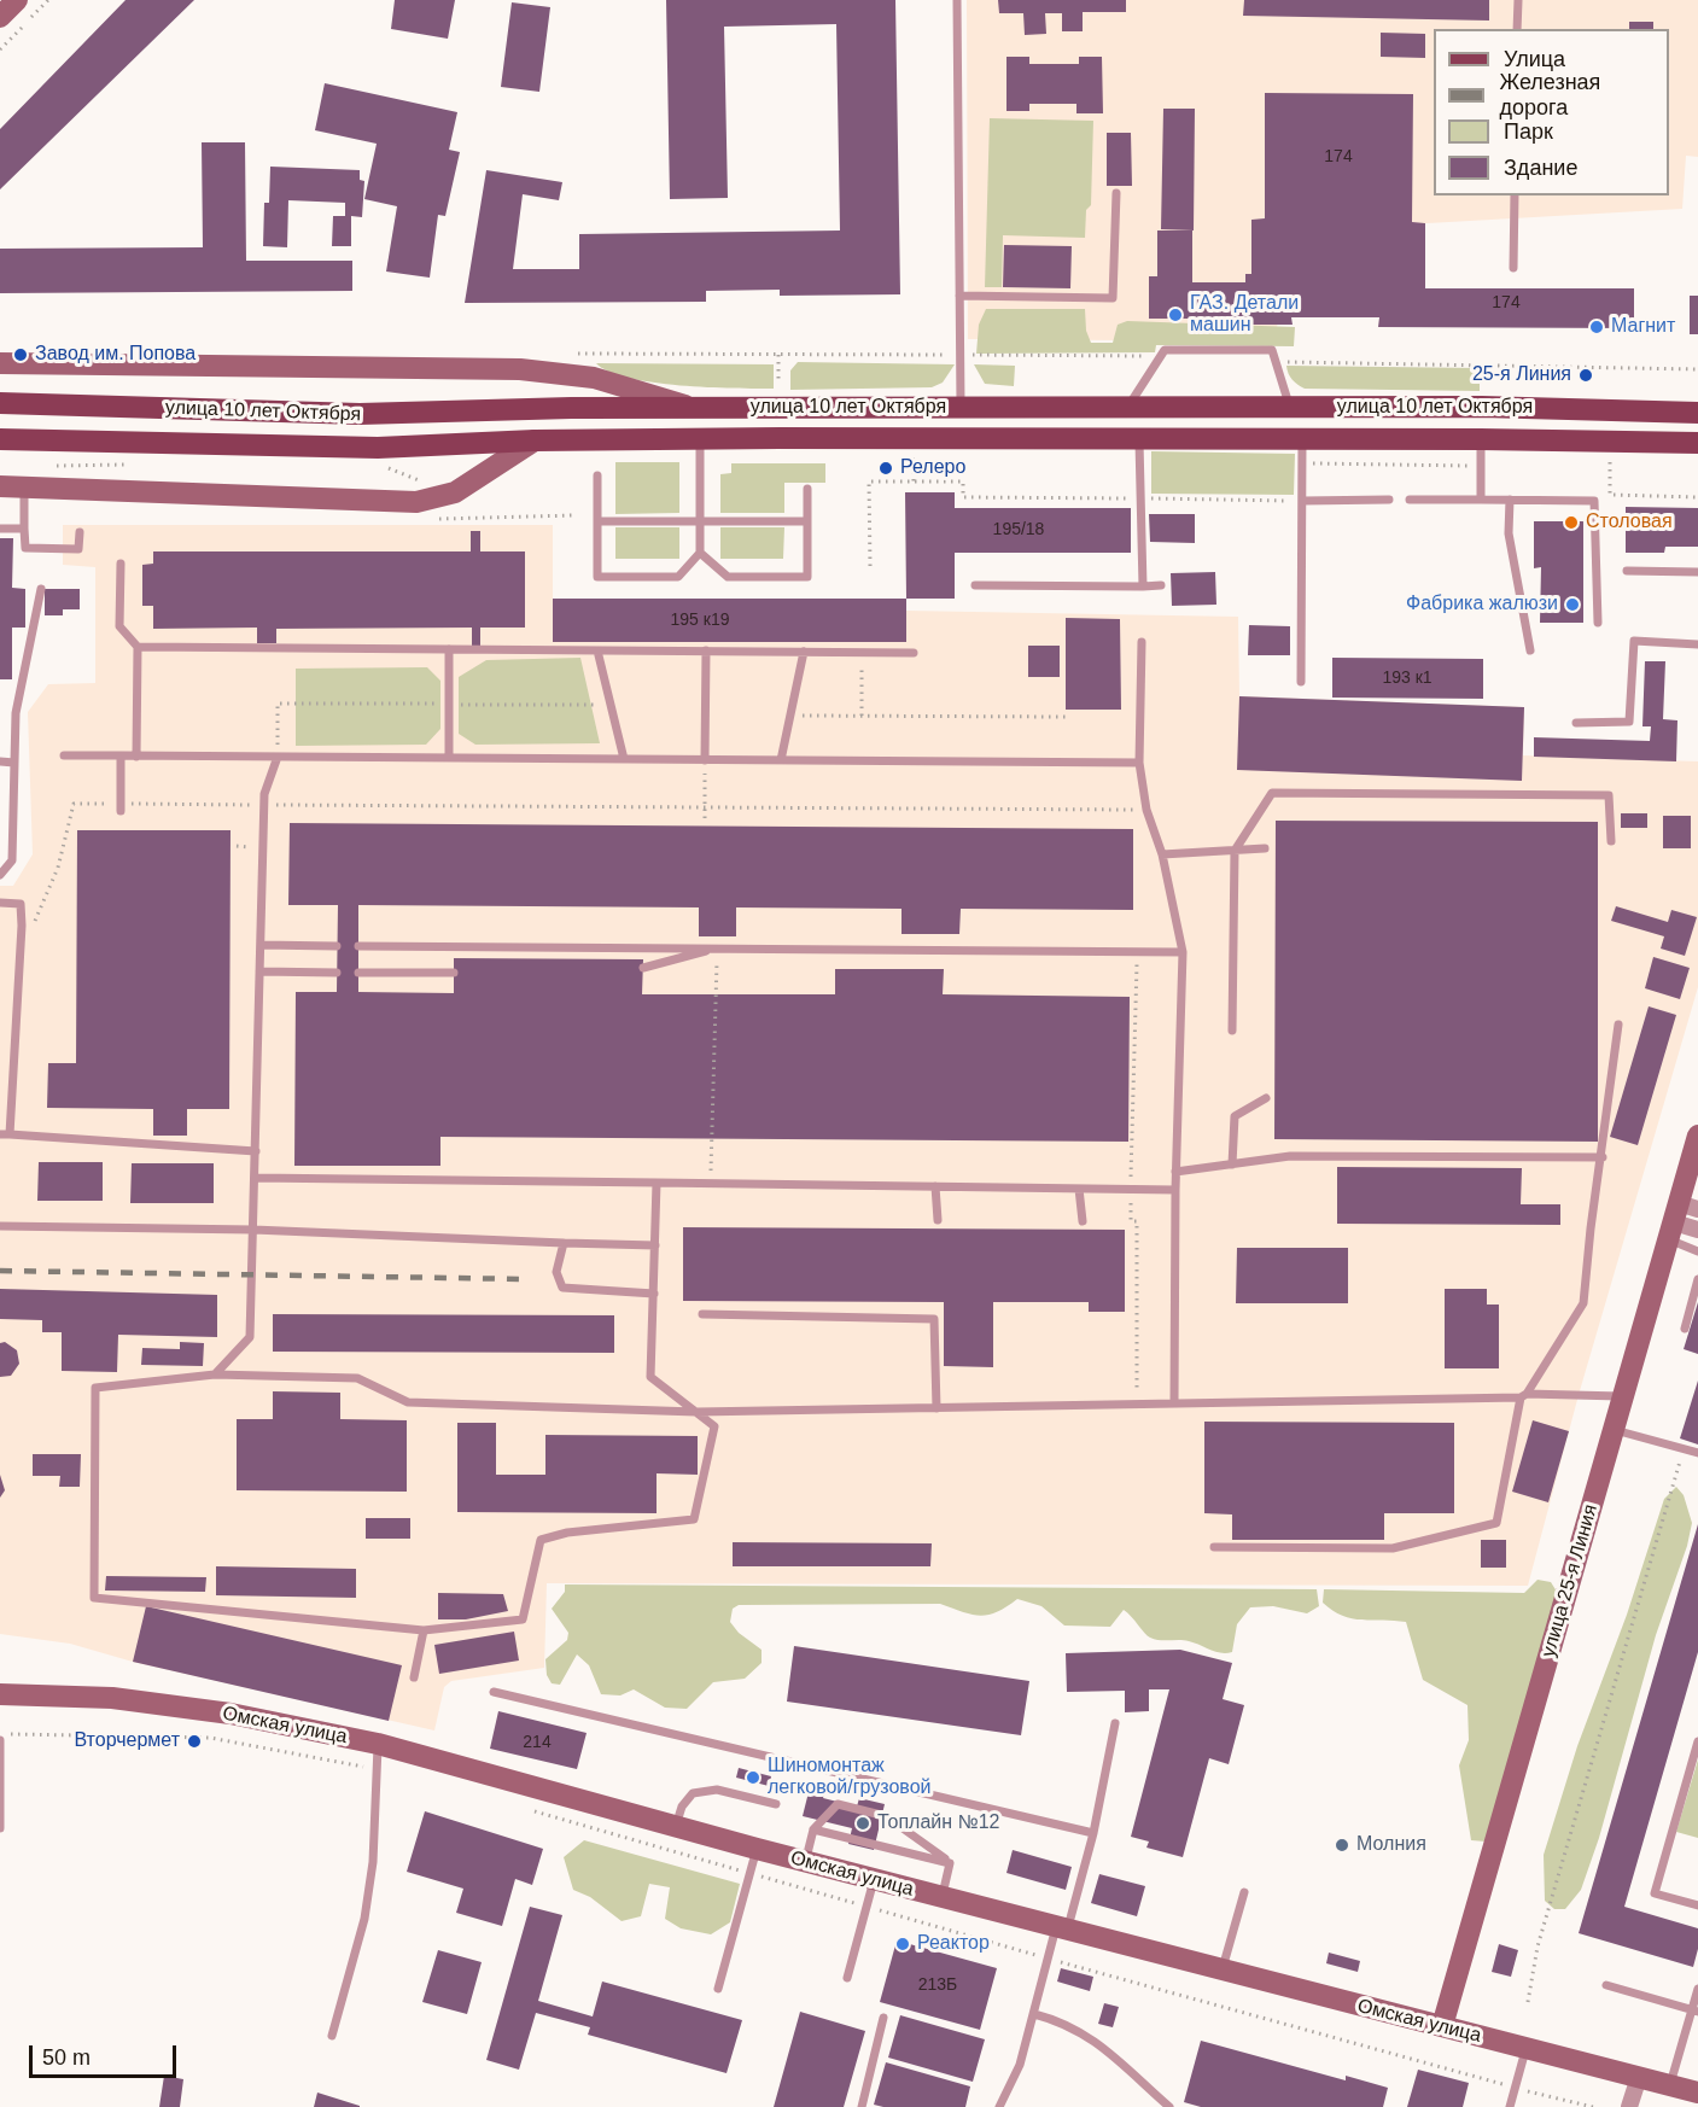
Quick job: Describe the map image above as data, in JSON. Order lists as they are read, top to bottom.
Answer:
{
  "streets": {
    "main road": ["улица 10 лет Октября", "улица 25-я Линия", "Омская улица"]
  },
  "crossings": [
    ["улица 25-я Линия", "Омская улица"]
  ],
  "places": [
    "ГАЗ. Детали машин",
    "Магнит",
    "Завод им. Попова",
    "25-я Линия",
    "Релеро",
    "Столовая",
    "Фабрика жалюзи",
    "Вторчермет",
    "Шиномонтаж легковой/грузовой",
    "Топлайн №12",
    "Молния",
    "Реактор"
  ],
  "house_numbers": [
    "174",
    "174",
    "195/18",
    "195 к19",
    "193 к1",
    "214",
    "213Б"
  ],
  "legend": [
    "Улица",
    "Железная дорога",
    "Парк",
    "Здание"
  ],
  "scale_bar": "50 m"
}
